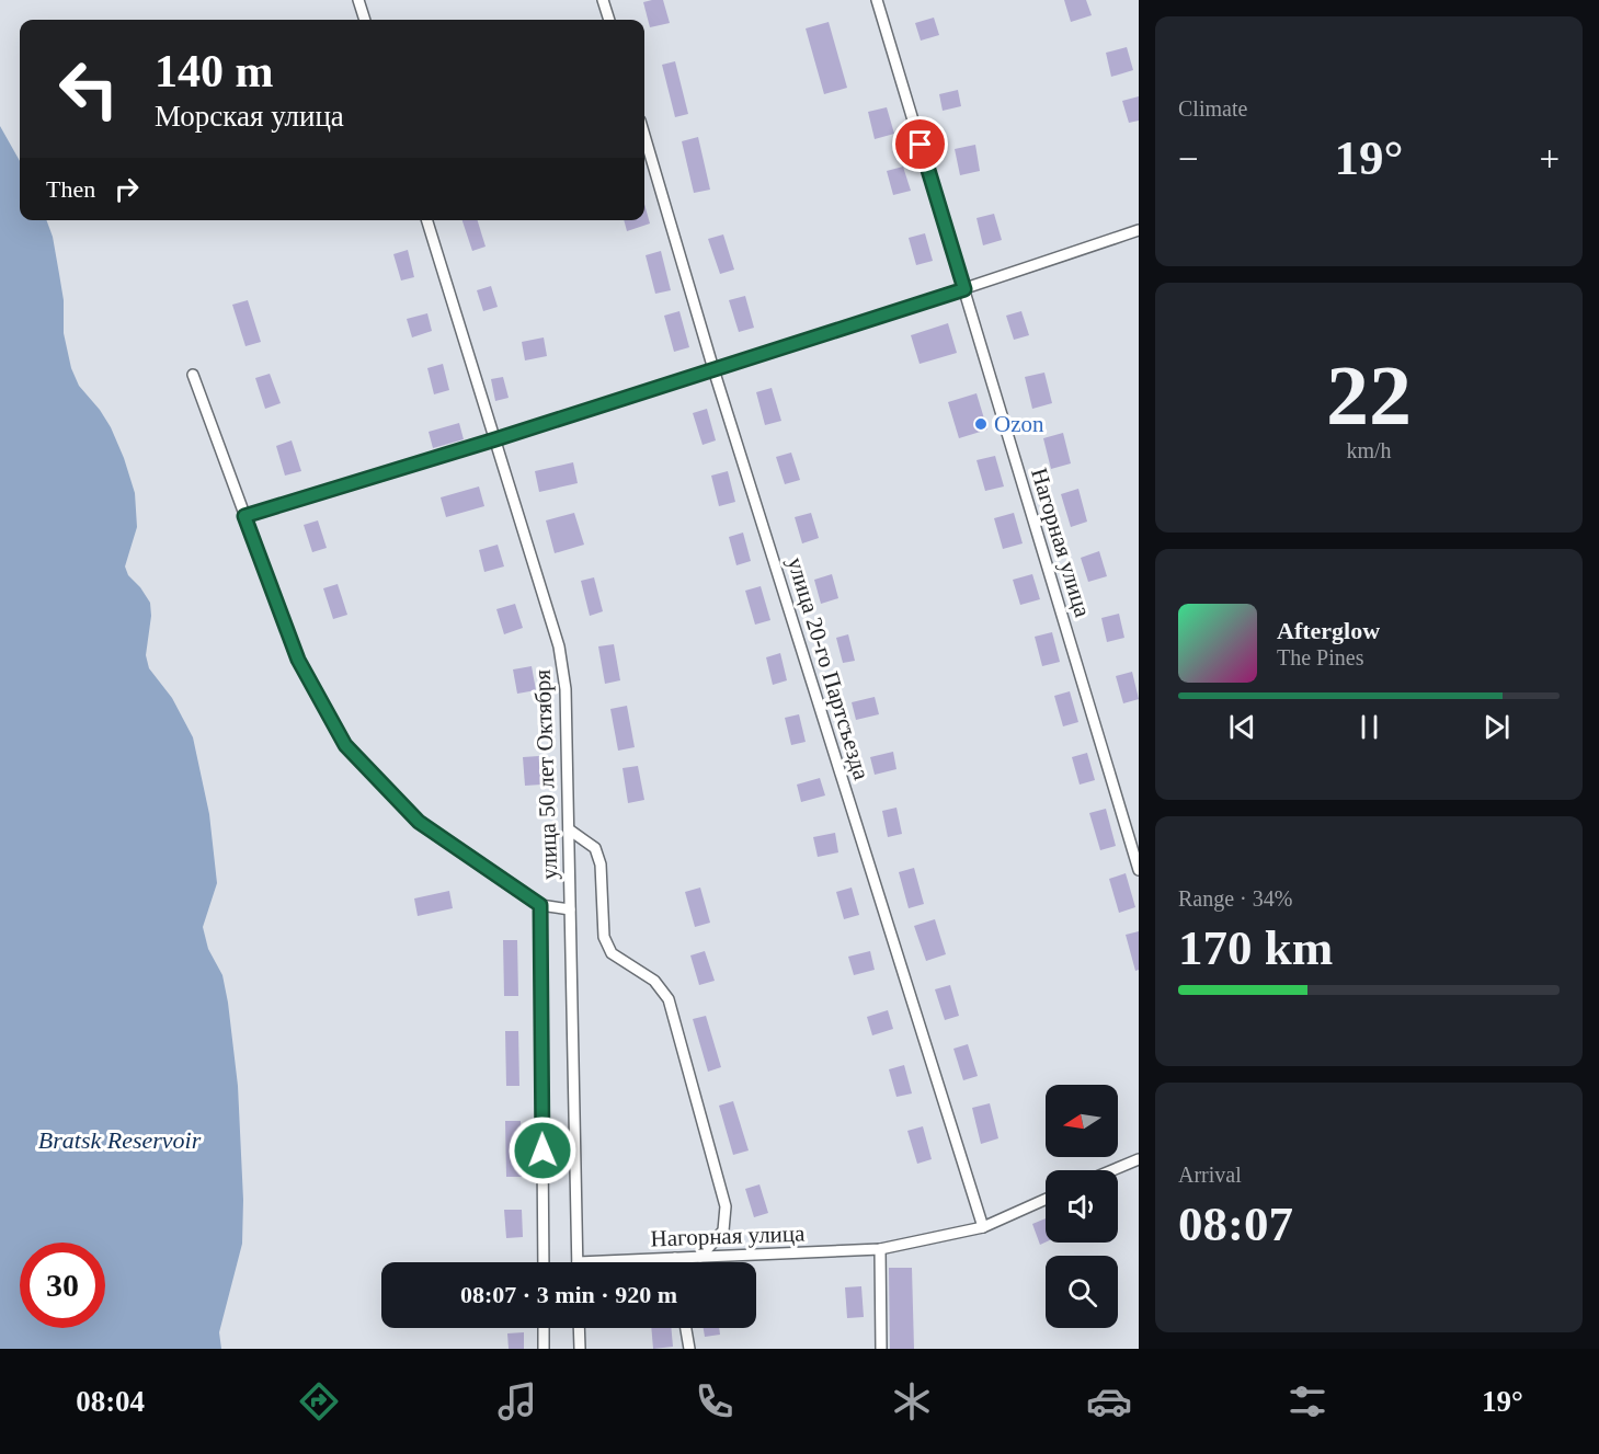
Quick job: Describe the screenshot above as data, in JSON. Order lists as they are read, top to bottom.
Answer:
{
  "streets": {
    "street": ["Нагорная улица", "улица 20-го Партсъезда", "улица 50 лет Октября"]
  },
  "crossings": [
    ["Нагорная улица", "улица 20-го Партсъезда"],
    ["Нагорная улица", "улица 50 лет Октября"]
  ],
  "water": ["Bratsk Reservoir"],
  "places": ["Ozon"],
  "north": "left",
  "page": {
    "tile": [
      "Climate",
      ["22", "km/h"],
      ["Range · 34%", "170 km"],
      ["Arrival", "08:07"]
    ],
    "turn": ["140 m", "Морская улица"],
    "heat": ["−", "19°", "+"],
    "then": "Then",
    "song": ["Afterglow", "The Pines"],
    "limit": "30",
    "trip": "08:07 · 3 min · 920 m",
    "tabs": ["08:04", "19°"]
  }
}
